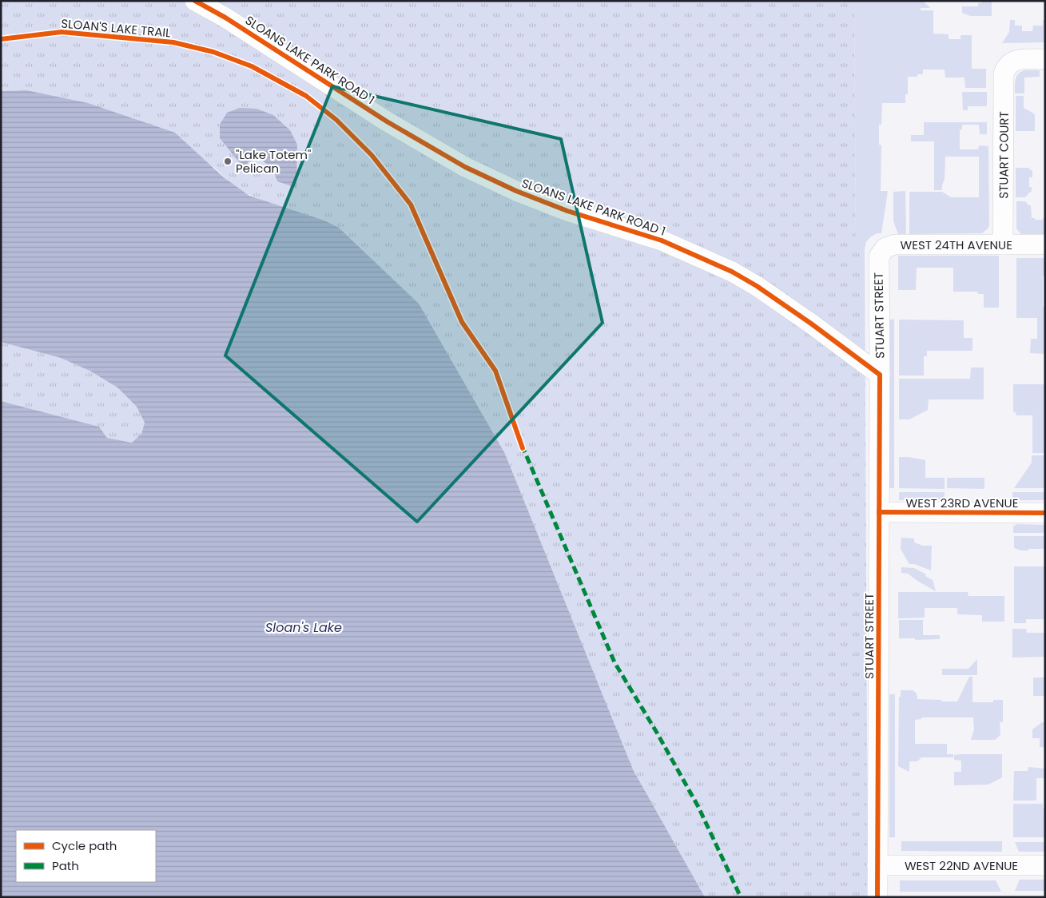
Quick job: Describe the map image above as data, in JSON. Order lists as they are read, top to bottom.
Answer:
{
  "streets": {
    "street": [
      "SLOANS LAKE PARK ROAD 1",
      "STUART COURT",
      "WEST 24TH AVENUE",
      "STUART STREET",
      "WEST 23RD AVENUE",
      "WEST 22ND AVENUE"
    ],
    "cycle path": ["SLOAN'S LAKE TRAIL"]
  },
  "crossings": [
    ["SLOANS LAKE PARK ROAD 1", "STUART STREET"],
    ["STUART COURT", "WEST 24TH AVENUE"],
    ["WEST 24TH AVENUE", "STUART STREET"],
    ["STUART STREET", "WEST 23RD AVENUE"],
    ["STUART STREET", "WEST 22ND AVENUE"]
  ],
  "water": ["Sloan's Lake"],
  "places": ["\"Lake Totem\" Pelican"],
  "legend": ["Cycle path", "Path"]
}
